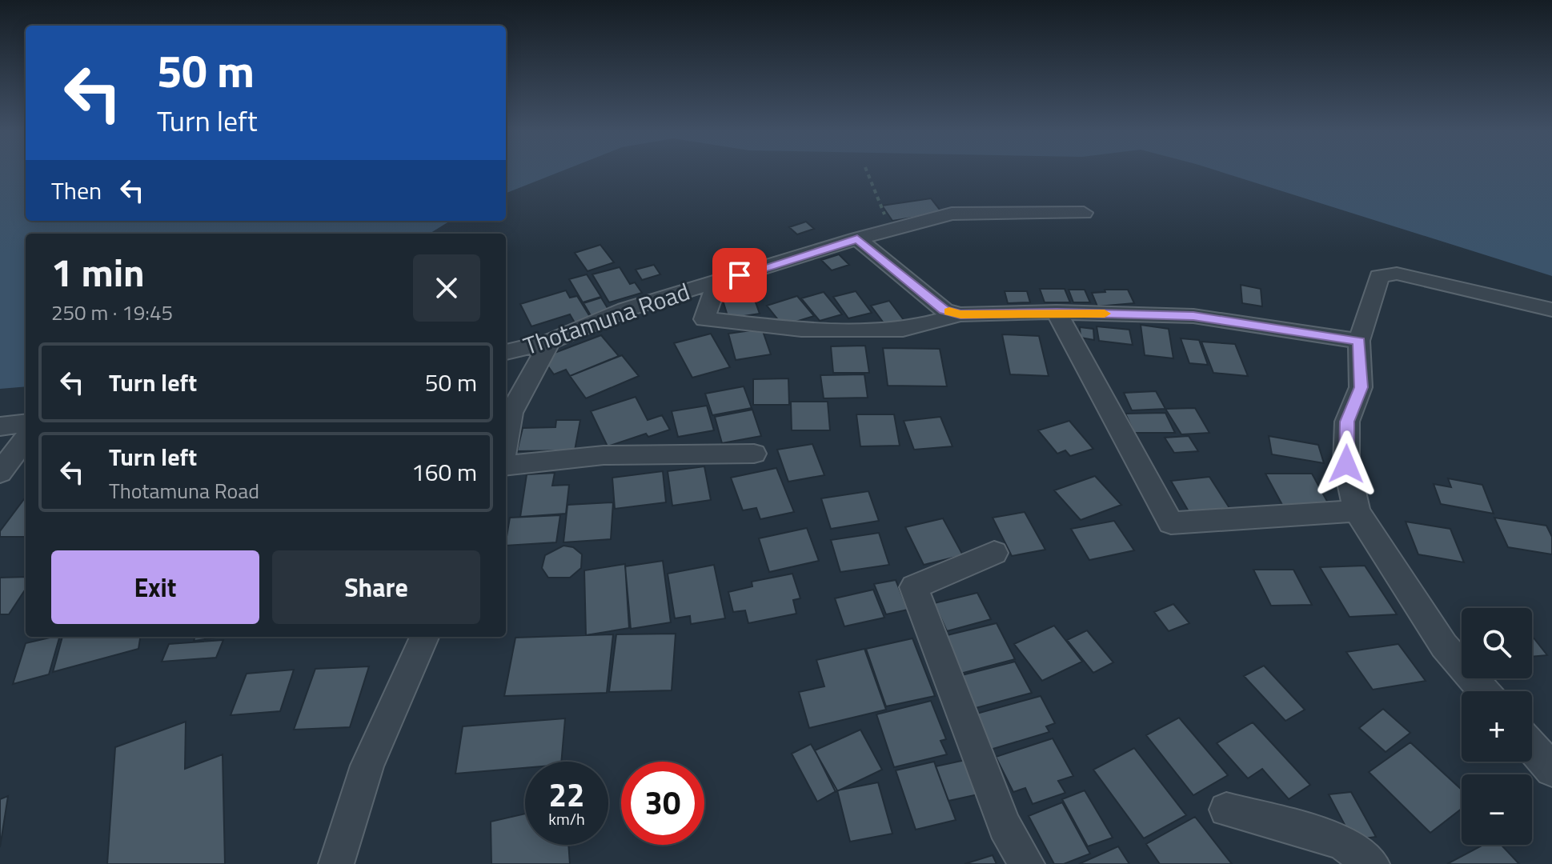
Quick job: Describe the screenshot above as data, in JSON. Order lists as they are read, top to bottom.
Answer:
{
  "streets": {
    "street": ["Thotamuna Road"]
  },
  "page": {
    "turn": ["50 m", "Turn left"],
    "then": "Then",
    "heading": ["1 min", "250 m · 19:45"],
    "list": [
      {
        "name": "Turn left",
        "value": "50 m"
      },
      {
        "name": "Turn left",
        "note": "Thotamuna Road",
        "value": "160 m"
      }
    ],
    "buttons": ["Exit", "Share"],
    "map_buttons": ["+", "−"],
    "speed": "22 km/h",
    "limit": "30"
  }
}
